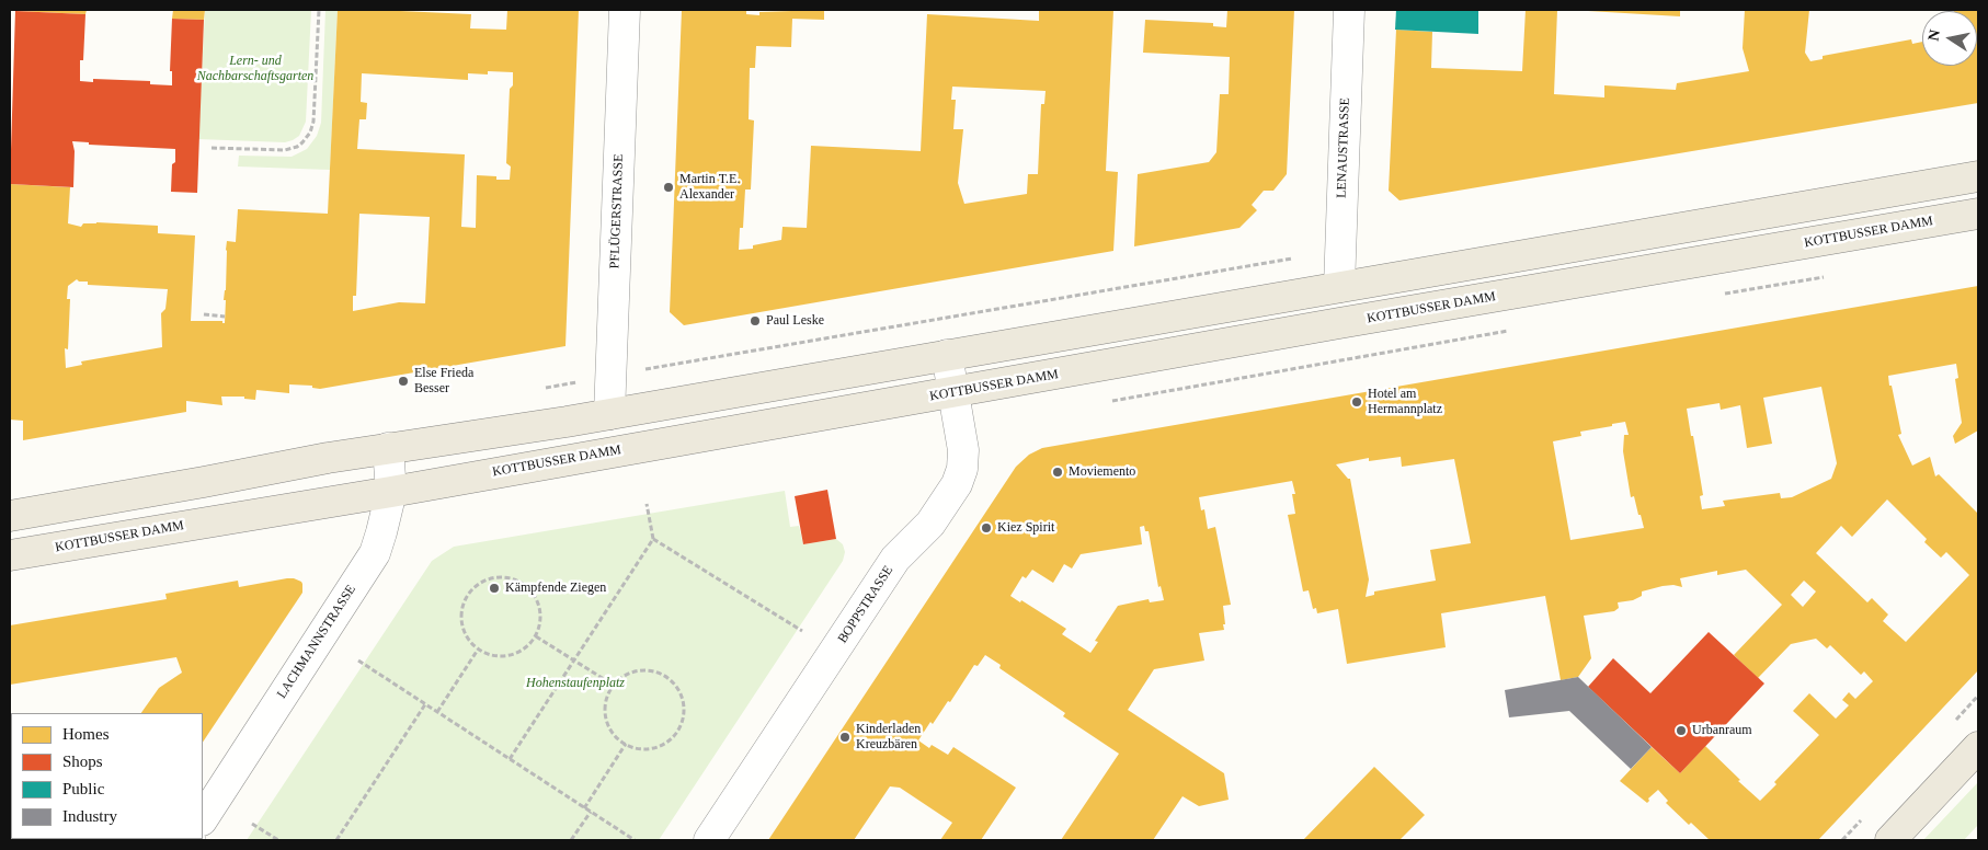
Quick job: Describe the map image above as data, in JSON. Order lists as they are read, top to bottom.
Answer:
{
  "streets": {
    "main road": ["KOTTBUSSER DAMM"],
    "street": [
      "LENAUSTRASSE",
      "PFLÜGERSTRASSE",
      "BOPPSTRASSE",
      "LACHMANNSTRASSE"
    ]
  },
  "crossings": [
    ["KOTTBUSSER DAMM", "BOPPSTRASSE"],
    ["KOTTBUSSER DAMM", "LACHMANNSTRASSE"]
  ],
  "parks": ["Lern- und Nachbarschaftsgarten", "Hohenstaufenplatz"],
  "places": [
    "Martin T.E. Alexander",
    "Paul Leske",
    "Else Frieda Besser",
    "Hotel am Hermannplatz",
    "Moviemento",
    "Kiez Spirit",
    "Kämpfende Ziegen",
    "Urbanraum",
    "Kinderladen Kreuzbären"
  ],
  "legend": [
    "Homes",
    "Shops",
    "Public",
    "Industry"
  ],
  "north": "left"
}
